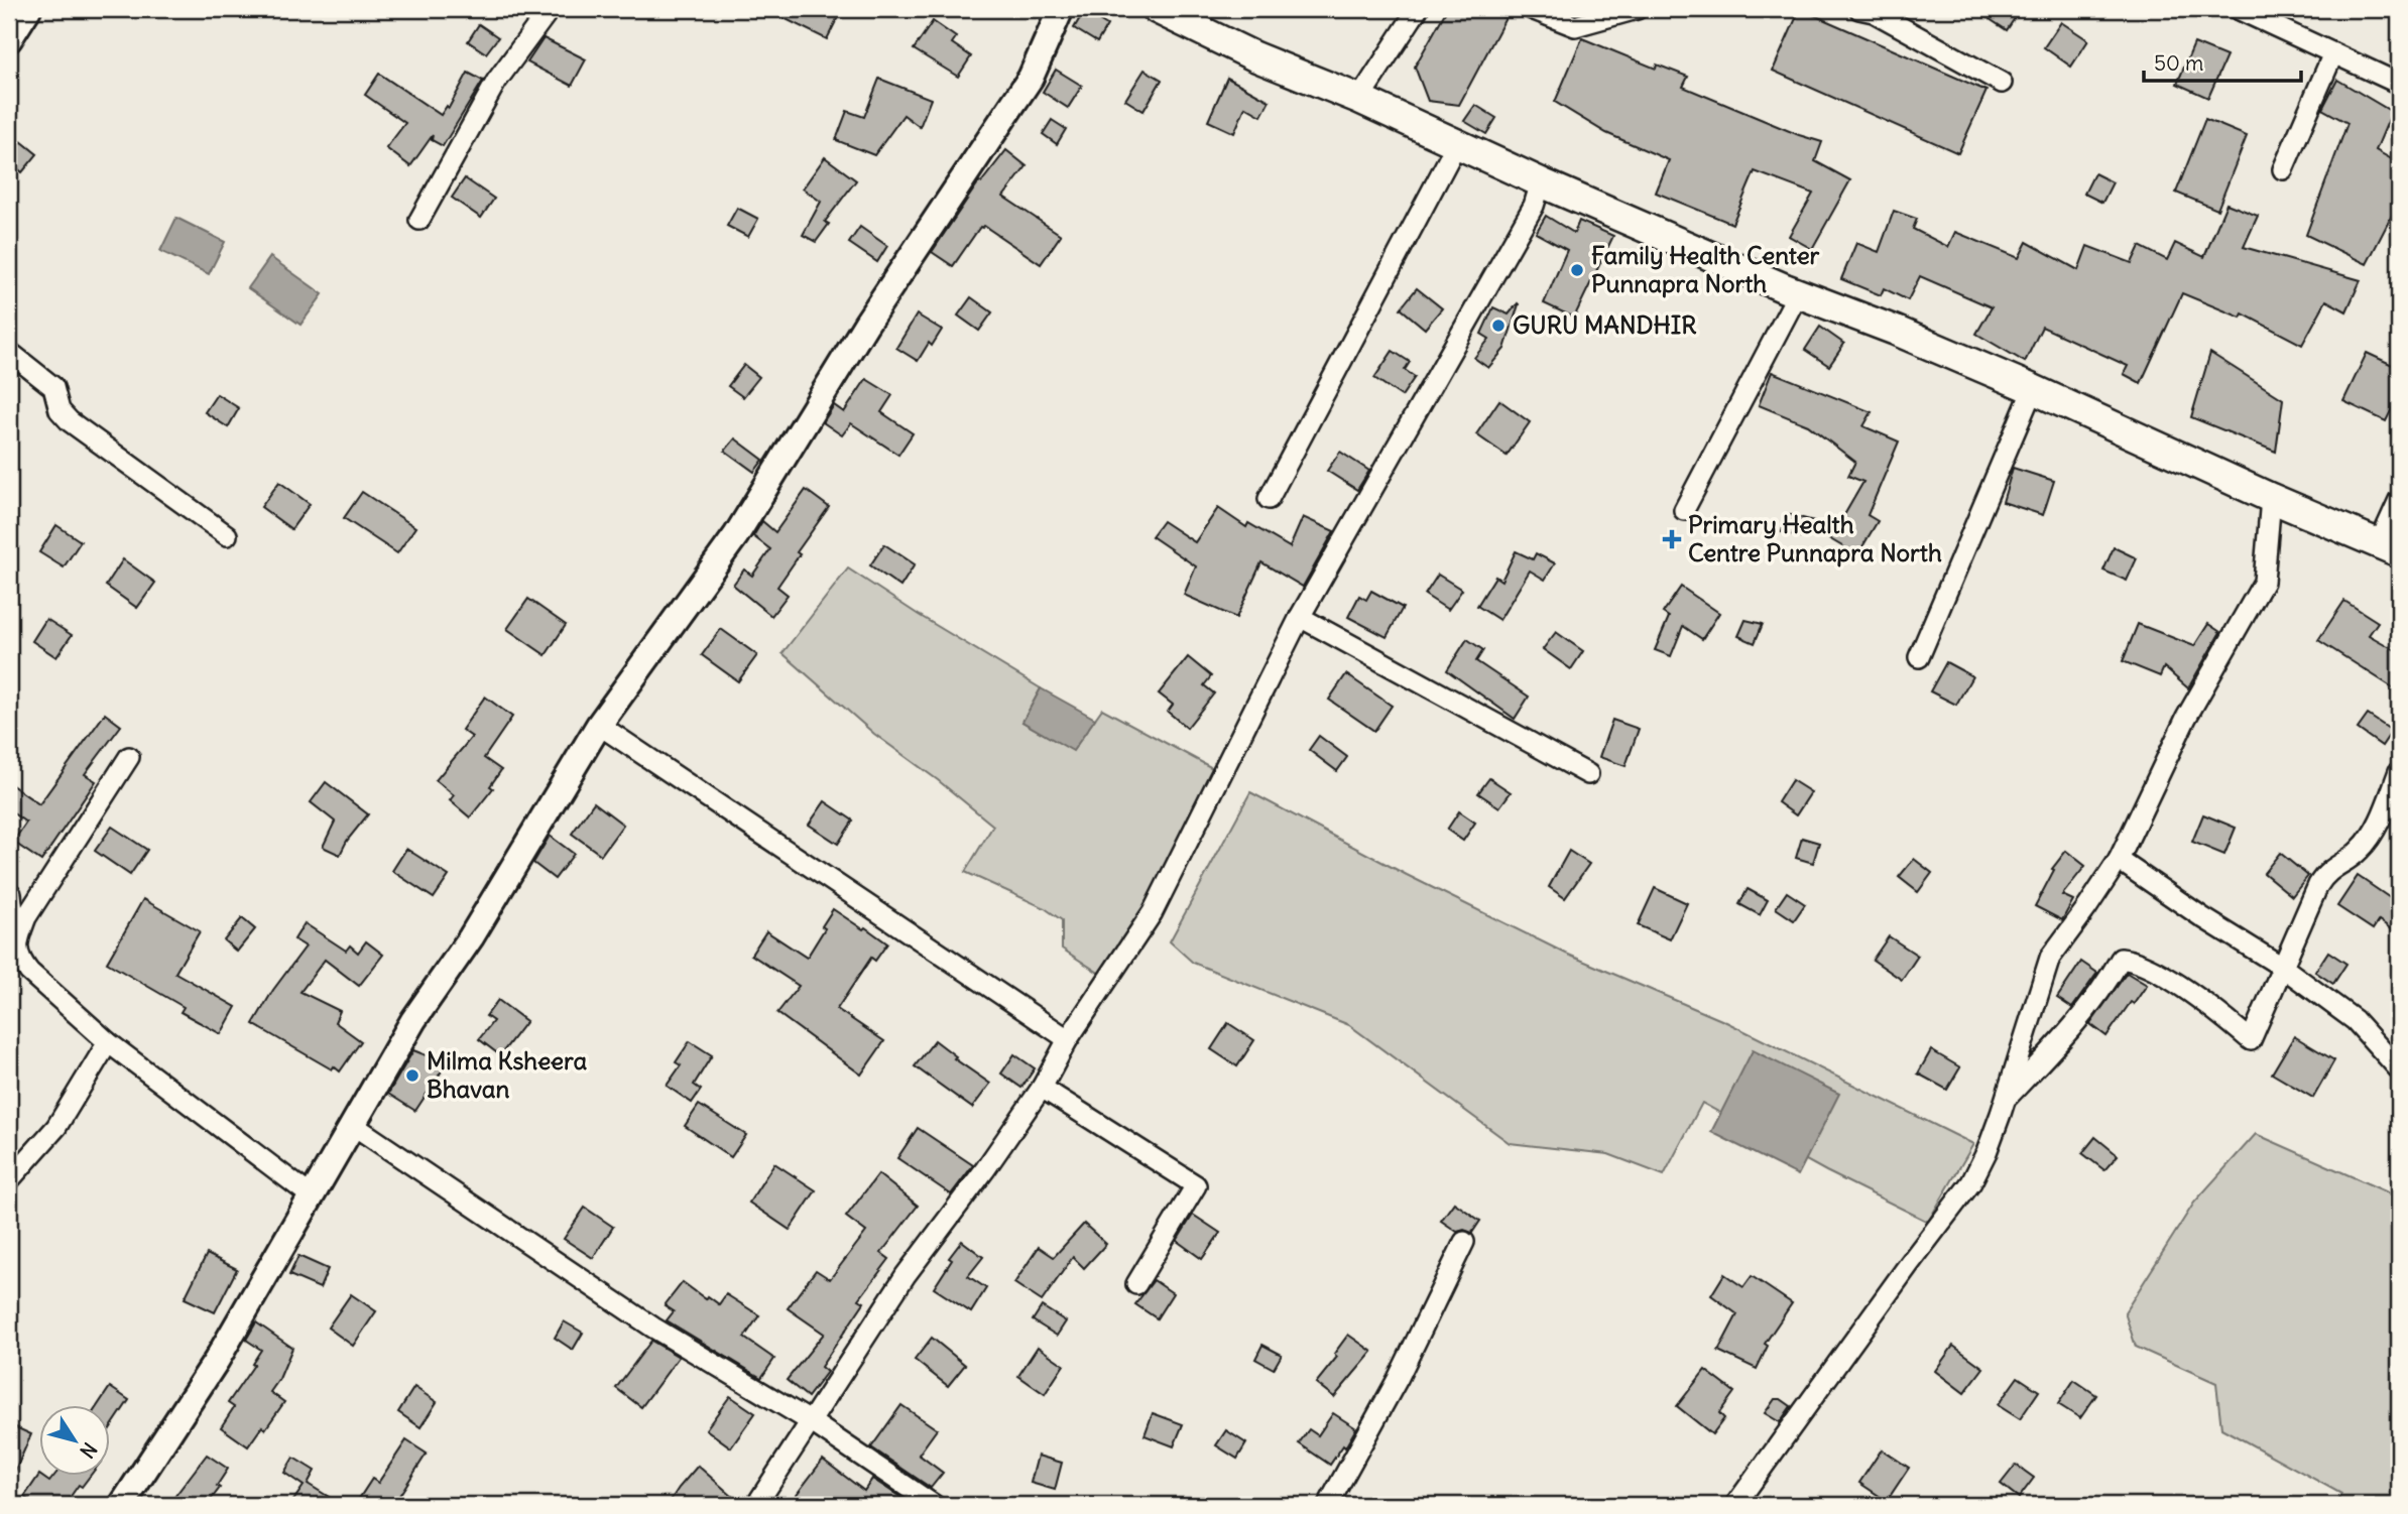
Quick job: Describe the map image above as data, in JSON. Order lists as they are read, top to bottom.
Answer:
{
  "places": {
    "other": ["Family Health Center Punnapra North", "GURU MANDHIR", "Milma Ksheera Bhavan"],
    "health": ["Primary Health Centre Punnapra North"]
  },
  "scale_bar": "50 m",
  "north": "bottom right"
}
